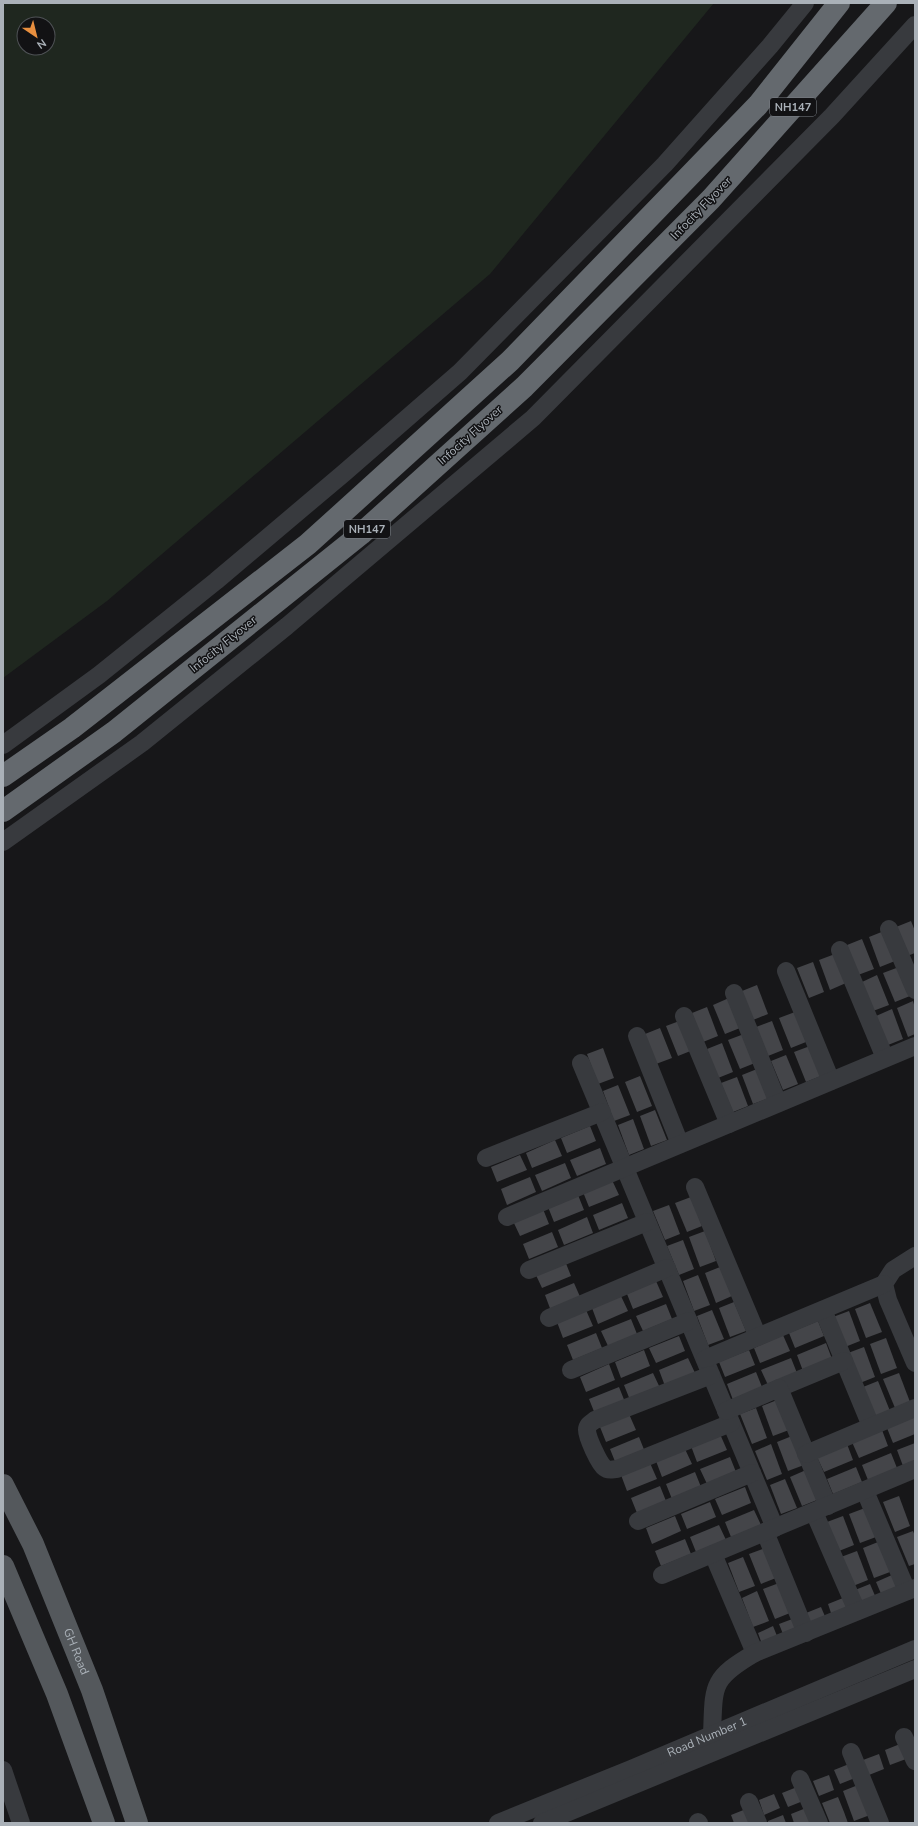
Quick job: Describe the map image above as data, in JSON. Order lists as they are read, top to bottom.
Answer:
{
  "streets": {
    "highway": ["NH147", "Infocity Flyover"],
    "main road": ["GH Road"],
    "street": ["Road Number 1"]
  },
  "north": "bottom right"
}
